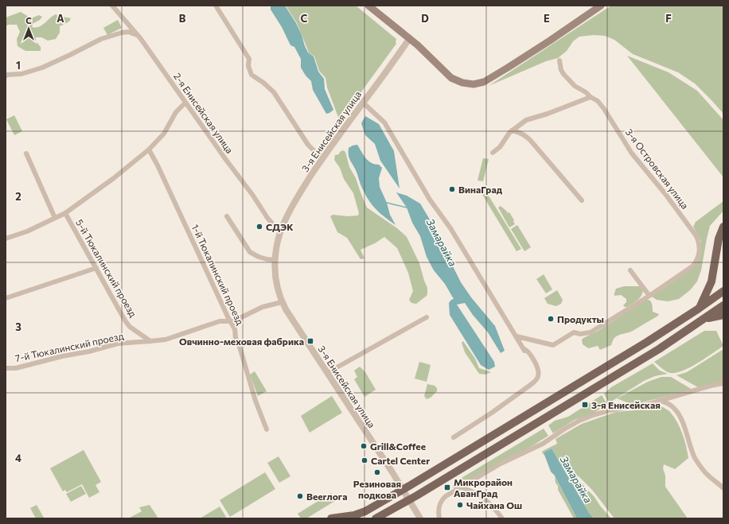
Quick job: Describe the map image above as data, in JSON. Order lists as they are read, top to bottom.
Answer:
{
  "streets": {
    "street": [
      "2-я Енисейская улица",
      "3-я Енисейская улица",
      "3-я Островская улица",
      "5-й Тюкалинский проезд",
      "1-й Тюкалинский проезд",
      "7-й Тюкалинский проезд"
    ]
  },
  "crossings": [
    ["2-я Енисейская улица", "3-я Енисейская улица"],
    ["3-я Енисейская улица", "7-й Тюкалинский проезд"],
    ["5-й Тюкалинский проезд", "7-й Тюкалинский проезд"],
    ["1-й Тюкалинский проезд", "7-й Тюкалинский проезд"]
  ],
  "water": ["Замарайка"],
  "places": {
    "other": [
      "ВинаГрад",
      "СДЭК",
      "Продукты",
      "Grill&Coffee",
      "Cartel Center",
      "Резиновая подкова",
      "Beerлога",
      "Чайхана Ош"
    ],
    "transit": ["Овчинно-меховая фабрика", "3-я Енисейская", "Микрорайон АванГрад"]
  },
  "north": "top",
  "grid": {
    "columns": [
      "A",
      "B",
      "C",
      "D",
      "E",
      "F"
    ],
    "rows": [
      "1",
      "2",
      "3",
      "4"
    ]
  }
}
